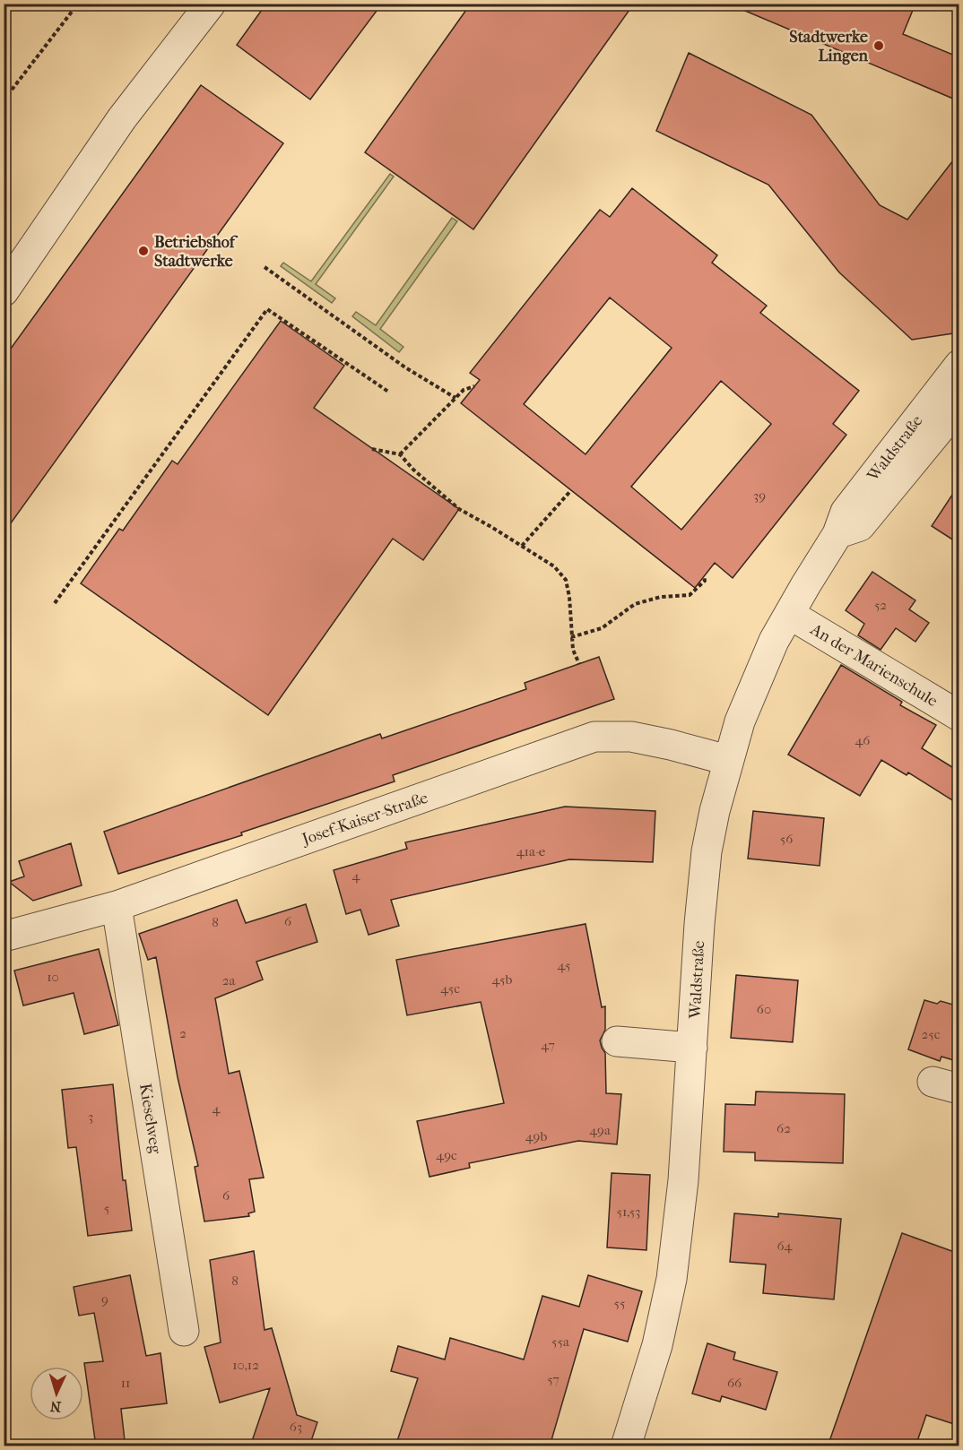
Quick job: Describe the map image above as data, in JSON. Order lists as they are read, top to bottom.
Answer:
{
  "streets": {
    "street": [
      "Waldstraße",
      "An der Marienschule",
      "Josef-Kaiser-Straße",
      "Kieselweg"
    ]
  },
  "crossings": [
    ["Waldstraße", "An der Marienschule"],
    ["Waldstraße", "Josef-Kaiser-Straße"],
    ["Josef-Kaiser-Straße", "Kieselweg"]
  ],
  "places": ["Stadtwerke Lingen", "Betriebshof Stadtwerke"],
  "house_numbers": [
    "39",
    "52",
    "46",
    "56",
    "41a-e",
    "4",
    "6",
    "8",
    "45",
    "10",
    "45b",
    "2a",
    "45c",
    "60",
    "2",
    "25c",
    "47",
    "4",
    "3",
    "62",
    "49a",
    "49b",
    "49c",
    "6",
    "5",
    "51,53",
    "64",
    "8",
    "9",
    "55",
    "55a",
    "10,12",
    "57",
    "11",
    "66",
    "63"
  ],
  "north": "bottom"
}
